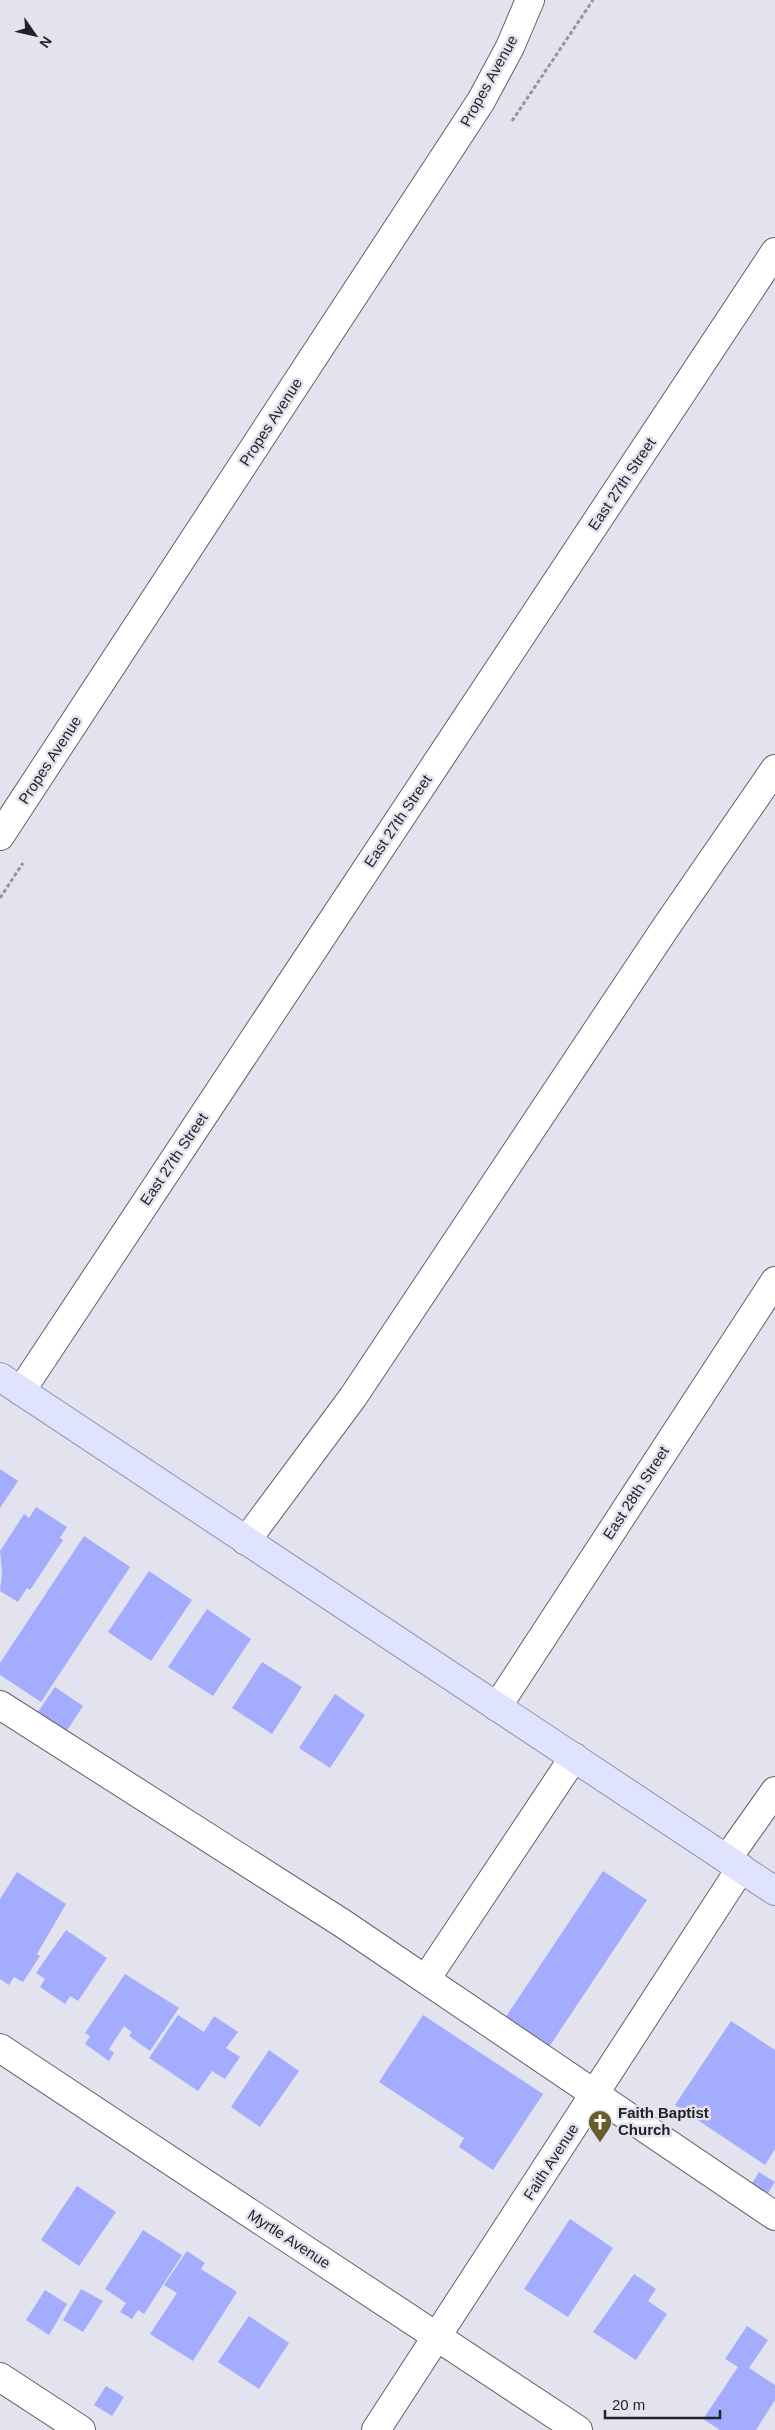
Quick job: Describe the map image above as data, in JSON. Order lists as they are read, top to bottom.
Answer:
{
  "streets": {
    "street": [
      "Propes Avenue",
      "East 27th Street",
      "East 28th Street",
      "Faith Avenue",
      "Myrtle Avenue"
    ]
  },
  "crossings": [
    ["Faith Avenue", "Myrtle Avenue"]
  ],
  "places": {
    "church": ["Faith Baptist Church"]
  },
  "scale_bar": "20 m",
  "north": "bottom right"
}
